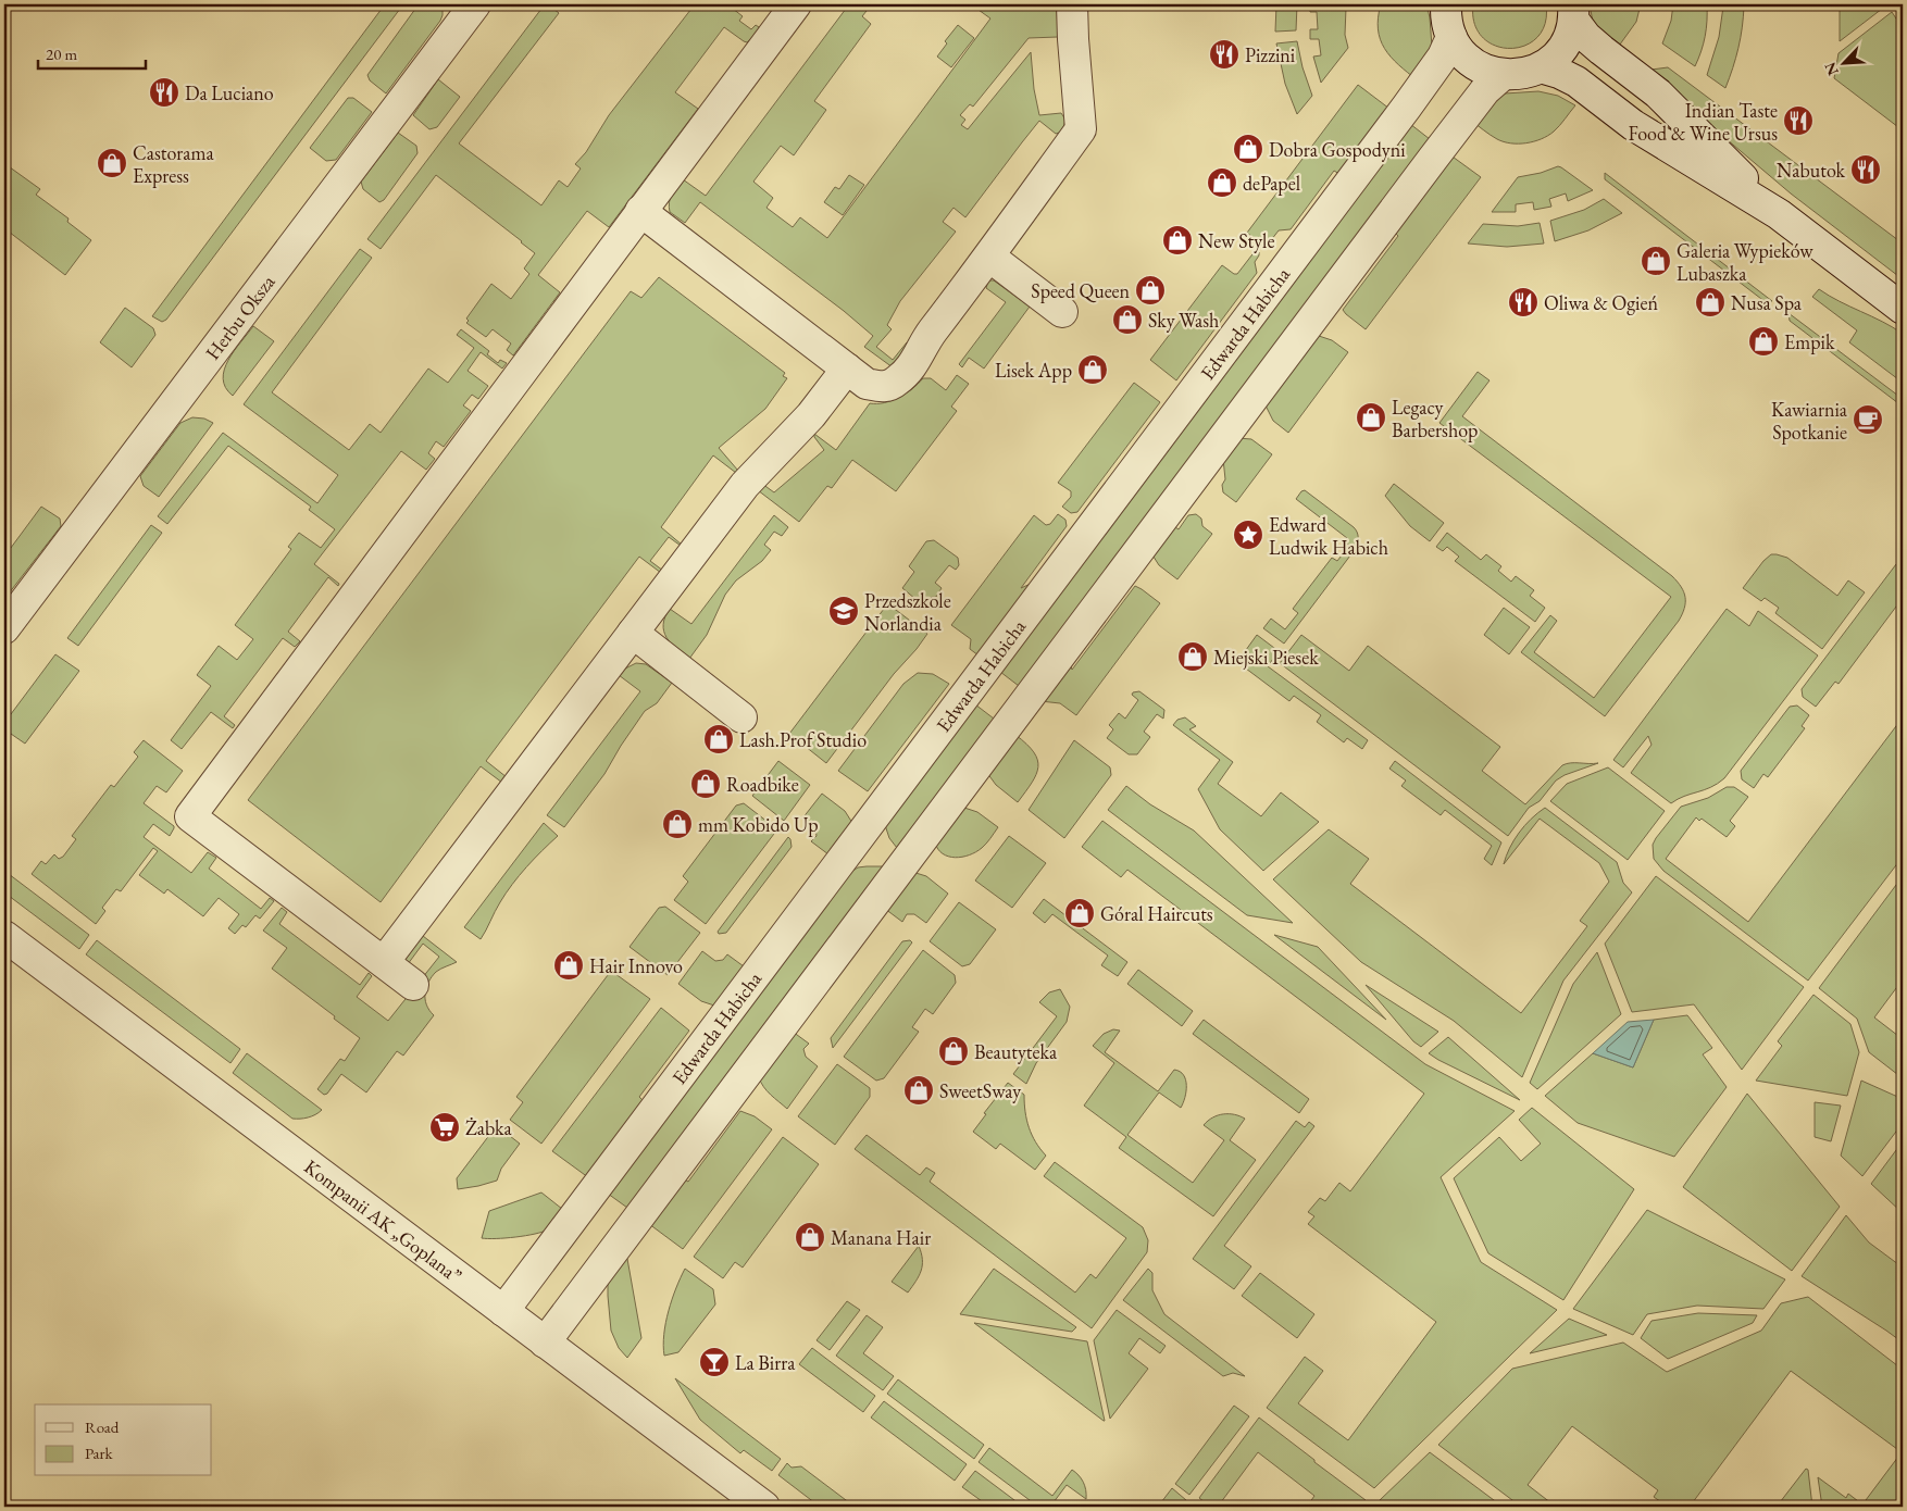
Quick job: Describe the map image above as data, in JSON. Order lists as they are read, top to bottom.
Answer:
{
  "streets": {
    "street": ["Herbu Oksza", "Edwarda Habicha", "Kompanii AK „Goplana”"]
  },
  "crossings": [
    ["Edwarda Habicha", "Kompanii AK „Goplana”"]
  ],
  "places": {
    "restaurant": [
      "Pizzini",
      "Da Luciano",
      "Indian Taste Food & Wine Ursus",
      "Nabutok",
      "Oliwa & Ogień"
    ],
    "shop": [
      "Dobra Gospodyni",
      "Castorama Express",
      "dePapel",
      "New Style",
      "Galeria Wypieków Lubaszka",
      "Speed Queen",
      "Nusa Spa",
      "Sky Wash",
      "Empik",
      "Lisek App",
      "Legacy Barbershop",
      "Miejski Piesek",
      "Lash.Prof Studio",
      "Roadbike",
      "mm Kobido Up",
      "Góral Haircuts",
      "Hair Innovo",
      "Beautyteka",
      "SweetSway",
      "Manana Hair"
    ],
    "cafe": ["Kawiarnia Spotkanie"],
    "place": ["Edward Ludwik Habich"],
    "school or university": ["Przedszkole Norlandia"],
    "supermarket": ["Żabka"],
    "bar": ["La Birra"]
  },
  "legend": ["Road", "Park"],
  "scale_bar": "20 m",
  "north": "bottom left"
}
